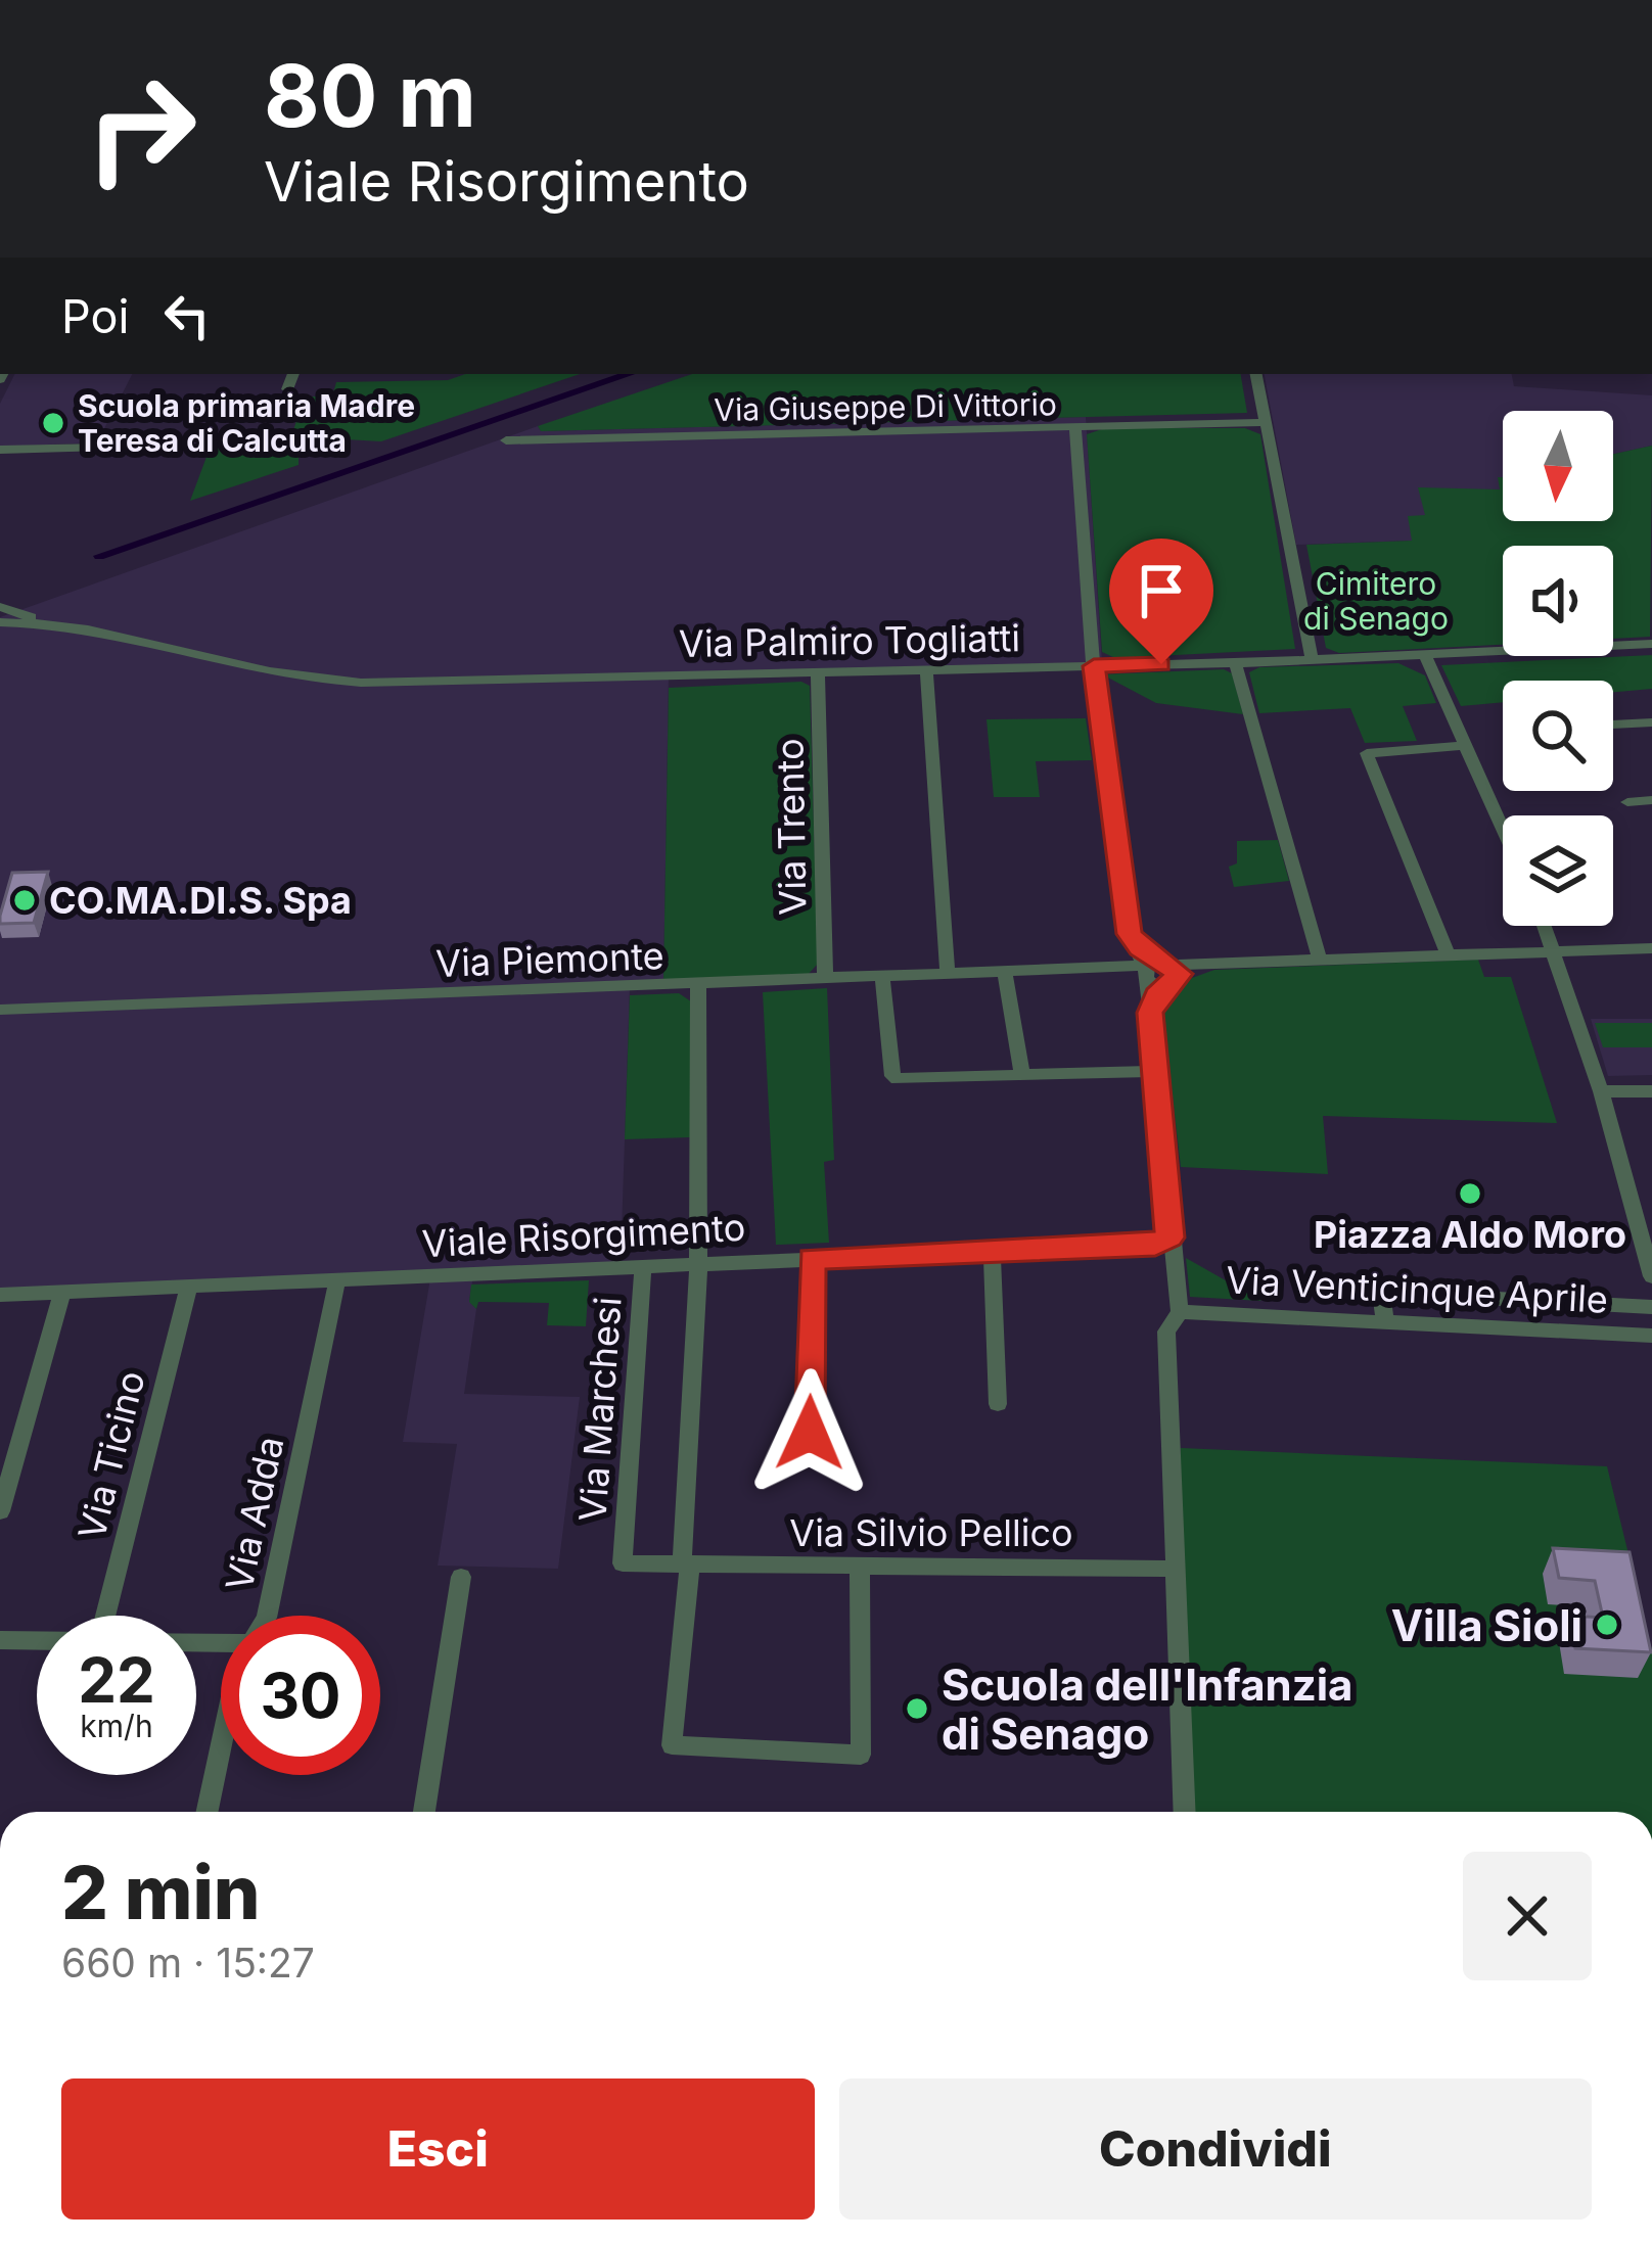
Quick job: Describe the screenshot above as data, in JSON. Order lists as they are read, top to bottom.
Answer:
{
  "streets": {
    "street": [
      "Via Giuseppe Di Vittorio",
      "Via Palmiro Togliatti",
      "Via Trento",
      "Via Piemonte",
      "Viale Risorgimento",
      "Via Venticinque Aprile",
      "Via Marchesi",
      "Via Ticino",
      "Via Adda",
      "Via Silvio Pellico"
    ]
  },
  "crossings": [
    ["Via Palmiro Togliatti", "Via Trento"],
    ["Via Trento", "Via Piemonte"],
    ["Viale Risorgimento", "Via Marchesi"],
    ["Viale Risorgimento", "Via Ticino"],
    ["Viale Risorgimento", "Via Adda"],
    ["Via Marchesi", "Via Silvio Pellico"]
  ],
  "parks": ["Cimitero di Senago"],
  "places": [
    "Scuola primaria Madre Teresa di Calcutta",
    "CO.MA.DI.S. Spa",
    "Piazza Aldo Moro",
    "Villa Sioli",
    "Scuola dell'Infanzia di Senago"
  ],
  "north": "bottom",
  "page": {
    "turn": ["80 m", "Viale Risorgimento"],
    "then": "Poi",
    "speed": "22 km/h",
    "limit": "30",
    "heading": ["2 min", "660 m · 15:27"],
    "buttons": ["Esci", "Condividi"]
  }
}
